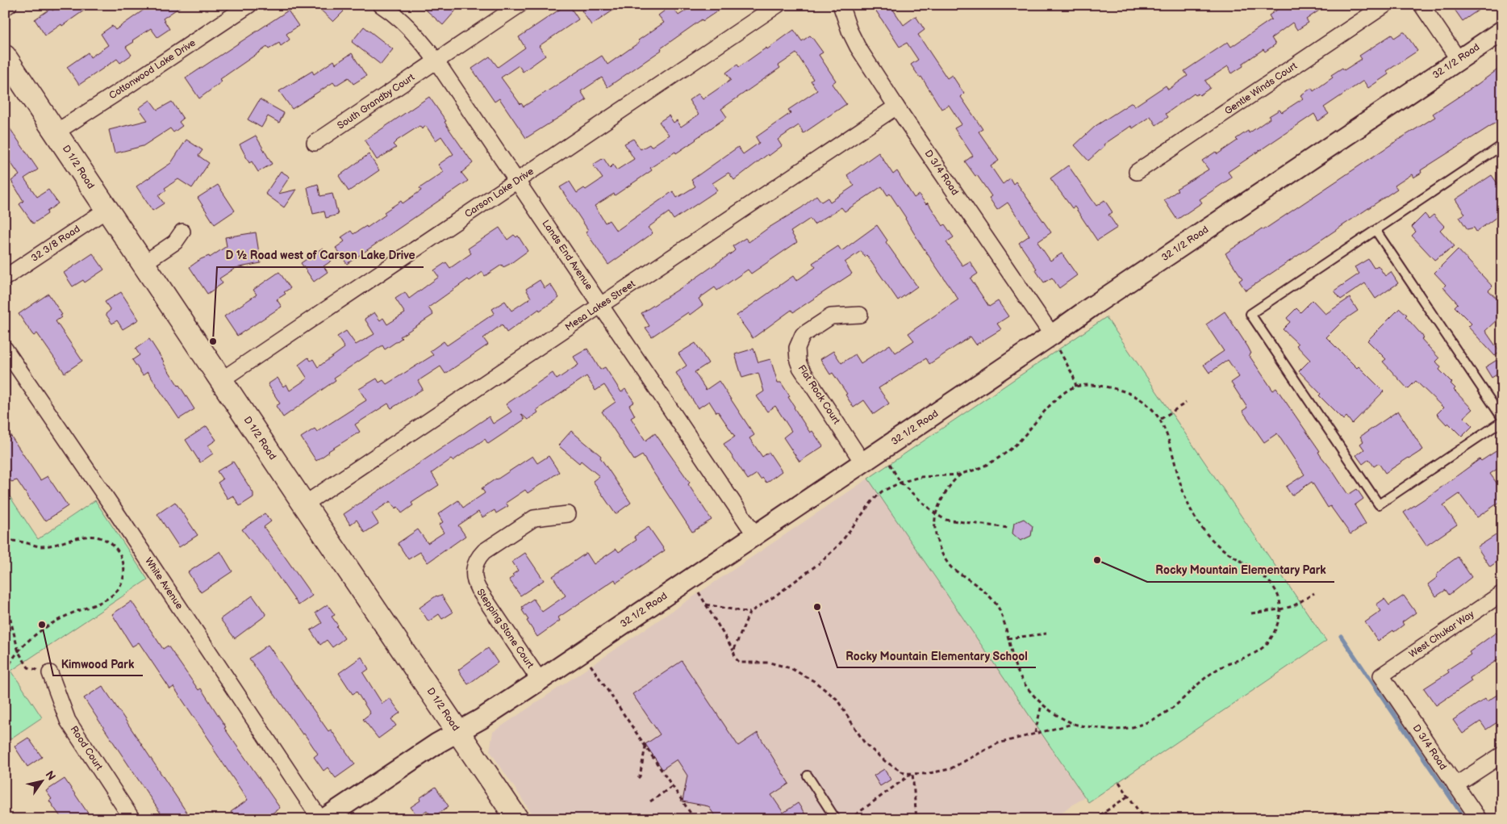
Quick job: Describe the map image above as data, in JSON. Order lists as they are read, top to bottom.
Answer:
{
  "streets": {
    "main road": ["D 1/2 Road"],
    "street": [
      "32 1/2 Road",
      "Cottonwood Lake Drive",
      "Gentle Winds Court",
      "South Grandby Court",
      "D 3/4 Road",
      "Carson Lake Drive",
      "32 3/8 Road",
      "Lands End Avenue",
      "Mesa Lakes Street",
      "Flat Rock Court",
      "White Avenue",
      "Stepping Stone Court",
      "West Chukar Way",
      "Rood Court"
    ]
  },
  "crossings": [
    ["32 1/2 Road", "D 1/2 Road"],
    ["32 1/2 Road", "D 3/4 Road"],
    ["32 1/2 Road", "Lands End Avenue"],
    ["32 1/2 Road", "Flat Rock Court"],
    ["32 1/2 Road", "Stepping Stone Court"],
    ["Cottonwood Lake Drive", "D 1/2 Road"],
    ["South Grandby Court", "Lands End Avenue"],
    ["D 1/2 Road", "Carson Lake Drive"],
    ["D 1/2 Road", "32 3/8 Road"],
    ["D 1/2 Road", "Mesa Lakes Street"],
    ["D 3/4 Road", "Mesa Lakes Street"],
    ["D 3/4 Road", "West Chukar Way"],
    ["Carson Lake Drive", "Lands End Avenue"],
    ["Lands End Avenue", "Mesa Lakes Street"]
  ],
  "places": [
    "D ½ Road west of Carson Lake Drive",
    "Rocky Mountain Elementary Park",
    "Rocky Mountain Elementary School",
    "Kimwood Park"
  ],
  "north": "top right"
}
